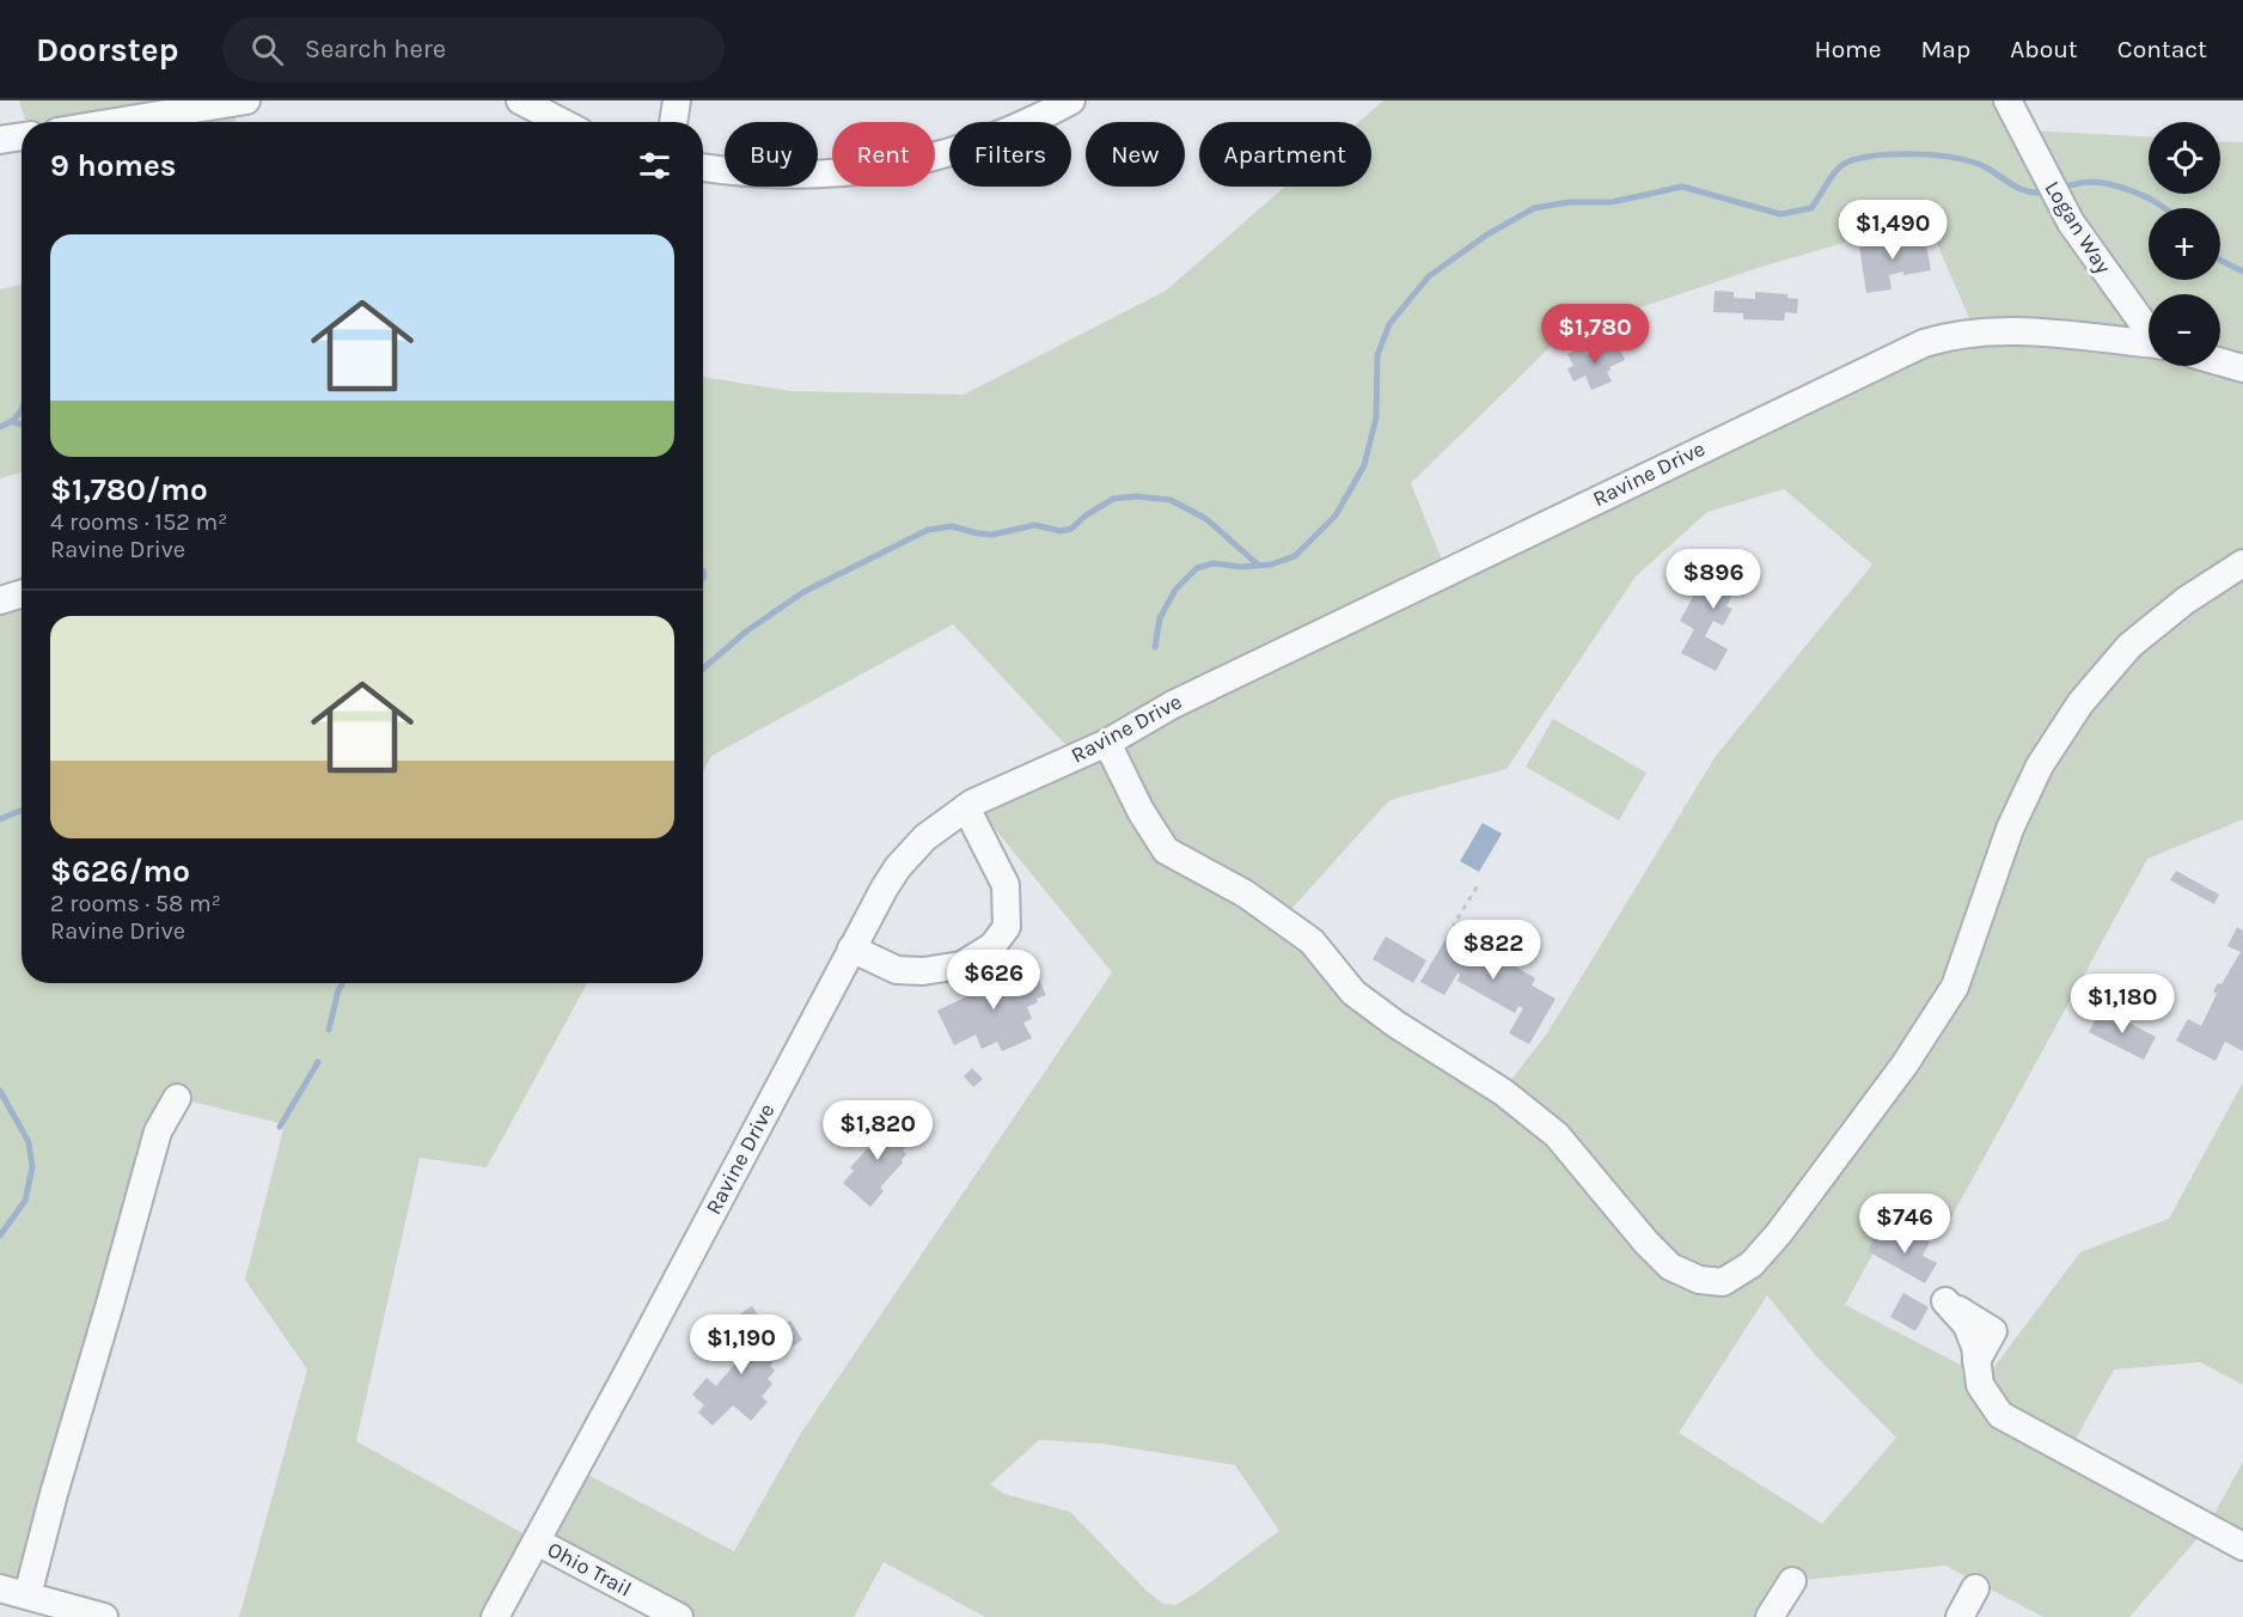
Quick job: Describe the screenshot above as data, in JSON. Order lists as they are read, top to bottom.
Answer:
{
  "streets": {
    "street": ["Logan Way", "Ravine Drive", "Ohio Trail"]
  },
  "crossings": [
    ["Ravine Drive", "Ohio Trail"]
  ],
  "page": {
    "header": "Doorstep",
    "search": "Search here",
    "nav": [
      "Home",
      "Map",
      "About",
      "Contact"
    ],
    "map_buttons": ["+", "−"],
    "chip": [
      "Buy",
      "Rent",
      "Filters",
      "New",
      "Apartment"
    ],
    "heading": "9 homes",
    "price": [
      "$1,490",
      "$1,780",
      "$896",
      "$822",
      "$626",
      "$1,180",
      "$1,820",
      "$746",
      "$1,190"
    ],
    "list": [
      {
        "name": "$1,780/mo",
        "note": "4 rooms · 152 m² · Ravine Drive"
      },
      {
        "name": "$626/mo",
        "note": "2 rooms · 58 m² · Ravine Drive"
      }
    ]
  }
}
